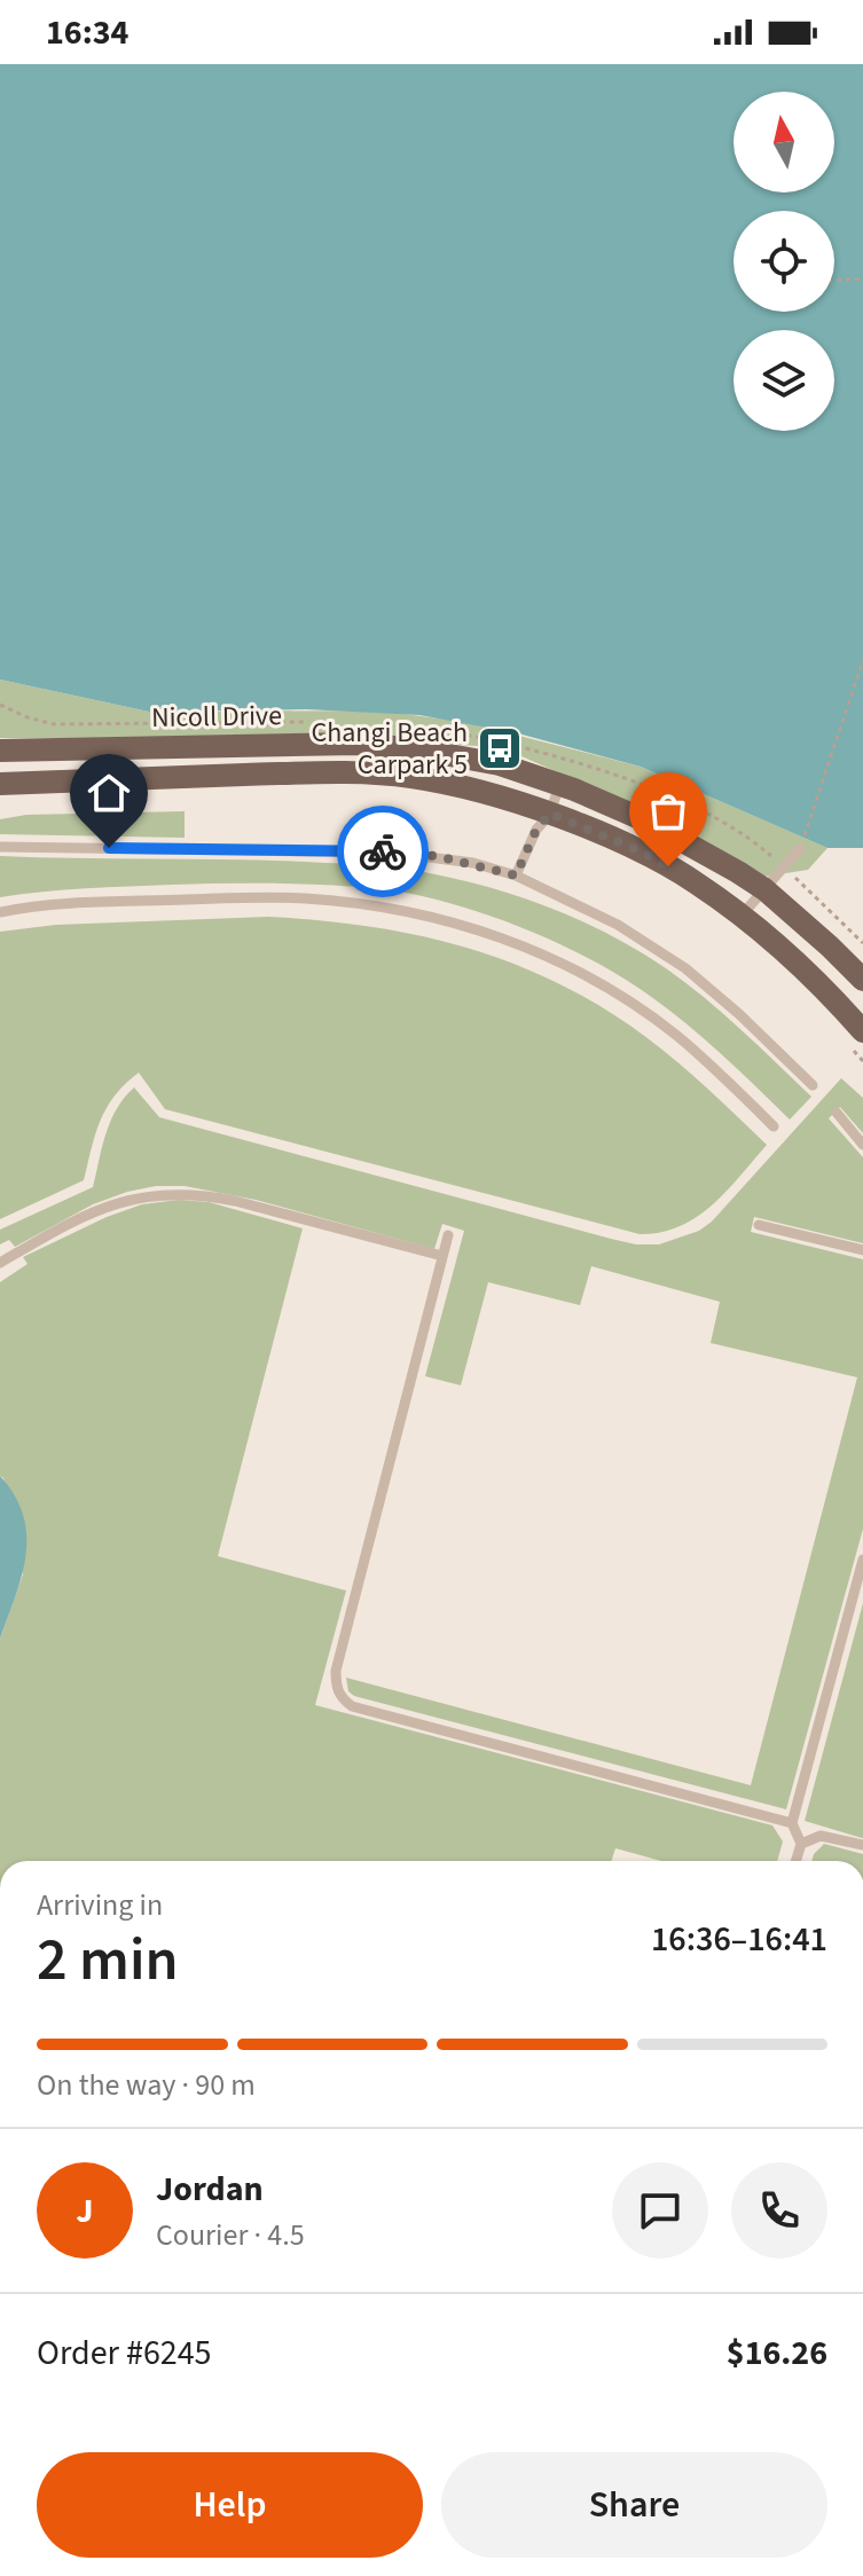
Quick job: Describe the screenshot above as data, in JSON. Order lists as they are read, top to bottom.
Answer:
{
  "streets": {
    "main road": ["Nicoll Drive"]
  },
  "places": {
    "bus stop": ["Changi Beach Carpark 5"]
  },
  "north": "top",
  "page": {
    "status": "16:34",
    "heading": ["2 min", "Arriving in", "16:36–16:41"],
    "panel": [
      "Jordan",
      "Courier · 4.5",
      "Order #6245",
      "$16.26"
    ],
    "bar": "On the way · 90 m",
    "round": "J",
    "buttons": ["Help", "Share"]
  }
}
